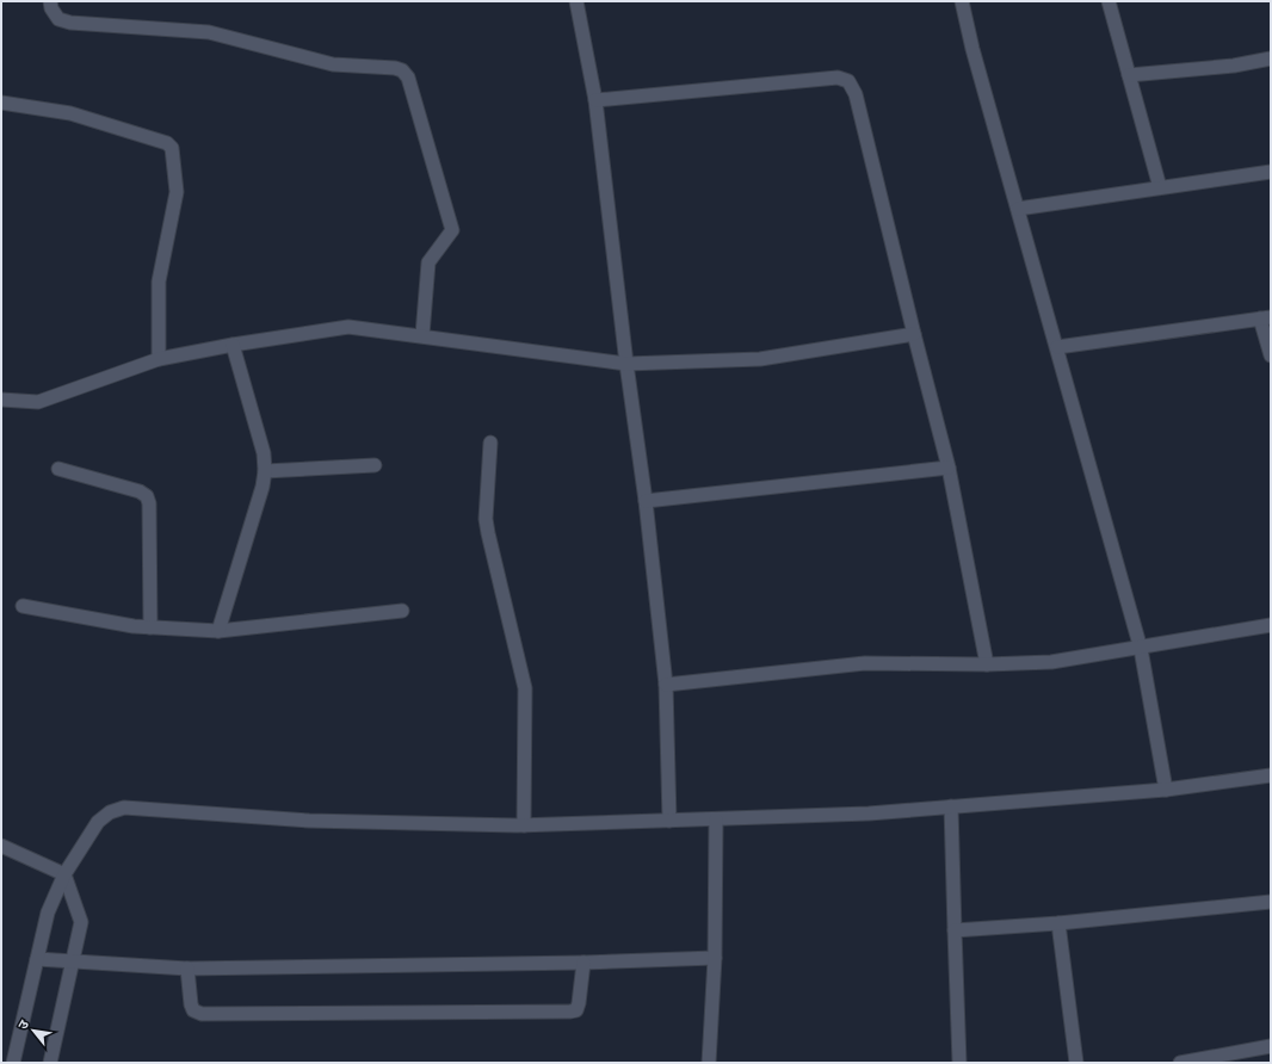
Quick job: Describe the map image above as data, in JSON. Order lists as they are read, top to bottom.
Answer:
{
  "north": "top left"
}
